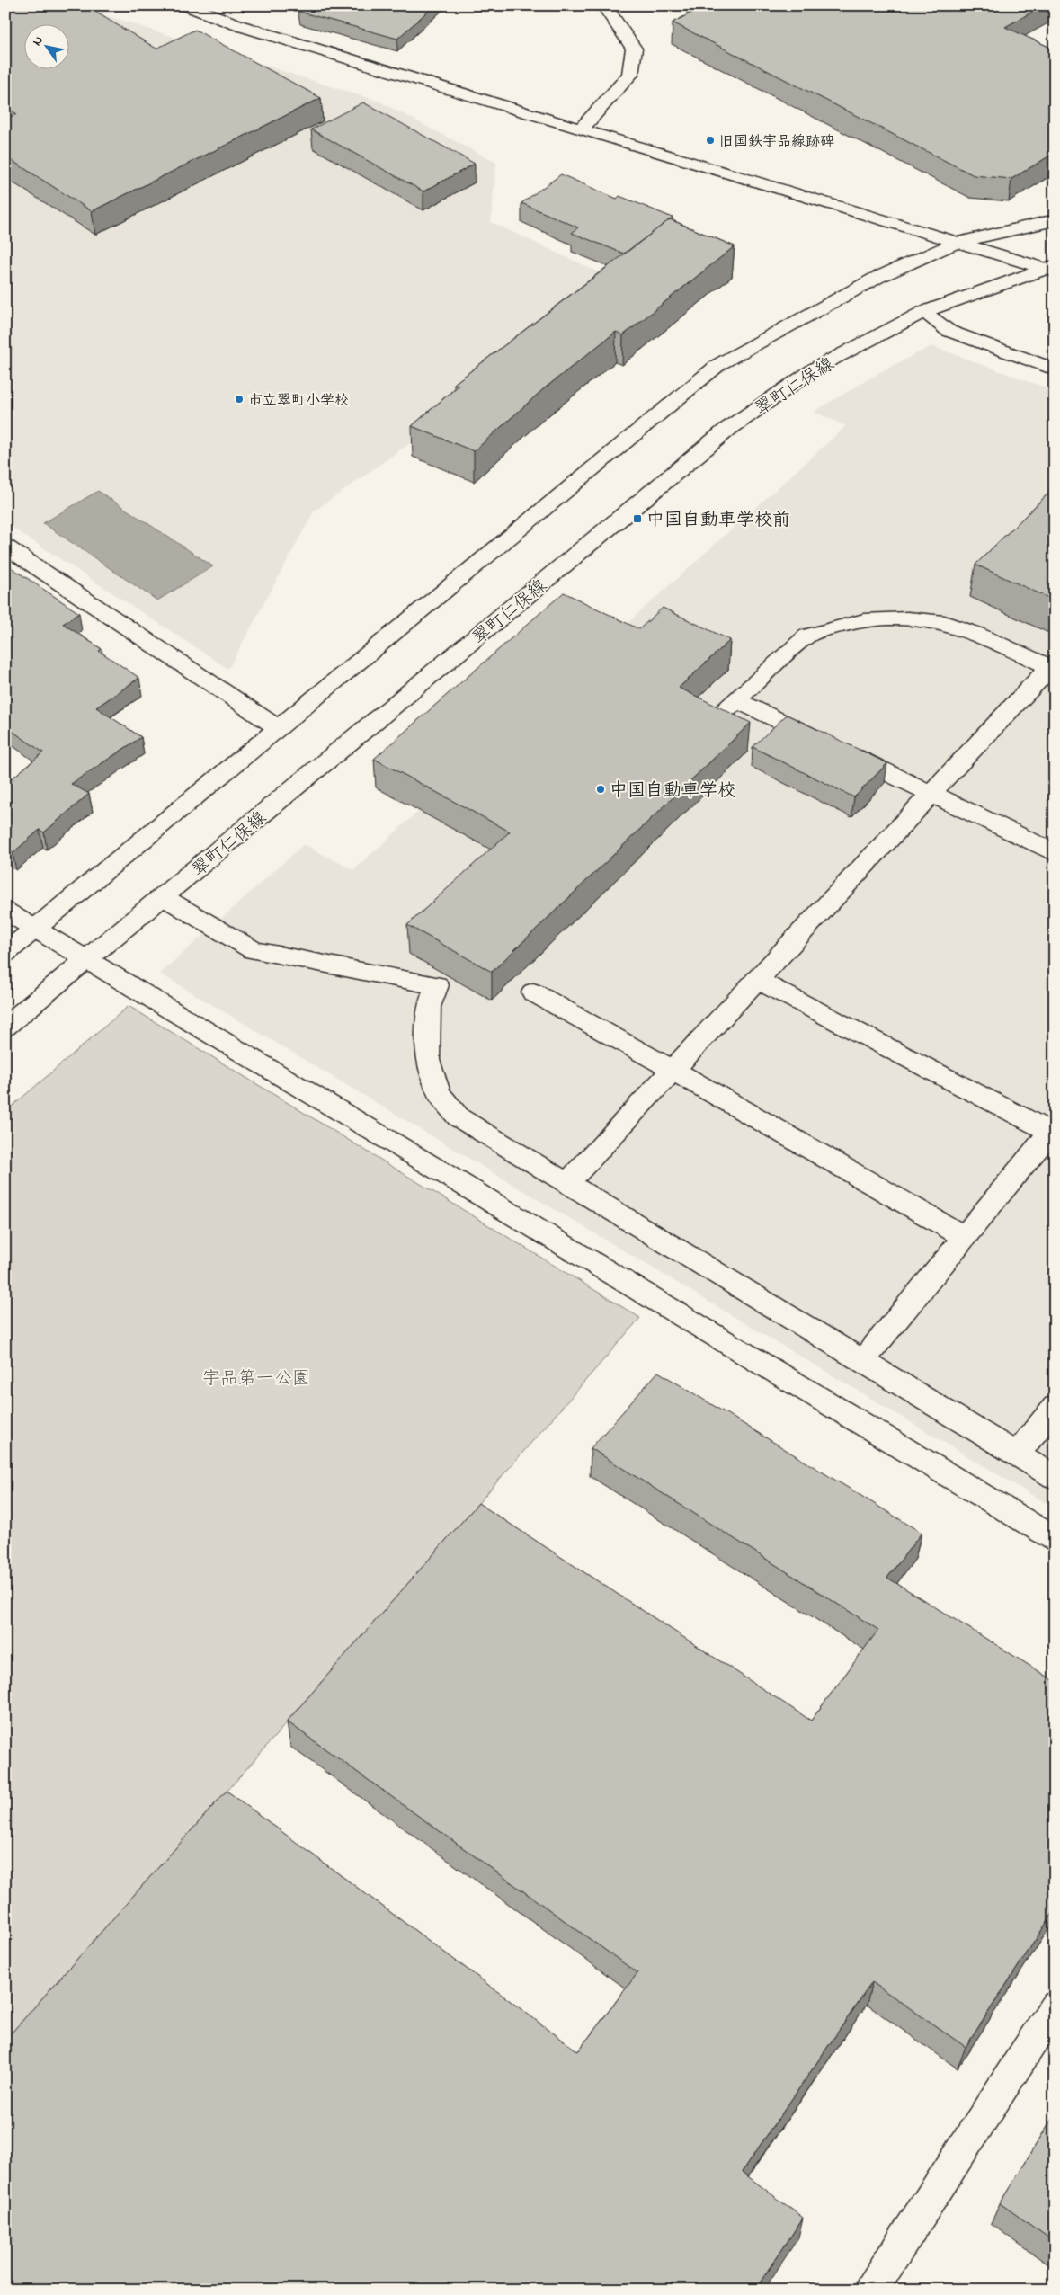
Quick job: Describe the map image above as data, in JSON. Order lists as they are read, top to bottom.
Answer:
{
  "streets": {
    "street": ["翠町仁保線"]
  },
  "parks": ["宇品第一公園"],
  "places": {
    "other": ["旧国鉄宇品線跡碑", "市立翠町小学校", "中国自動車学校"],
    "transit": ["中国自動車学校前"]
  },
  "north": "top left"
}
